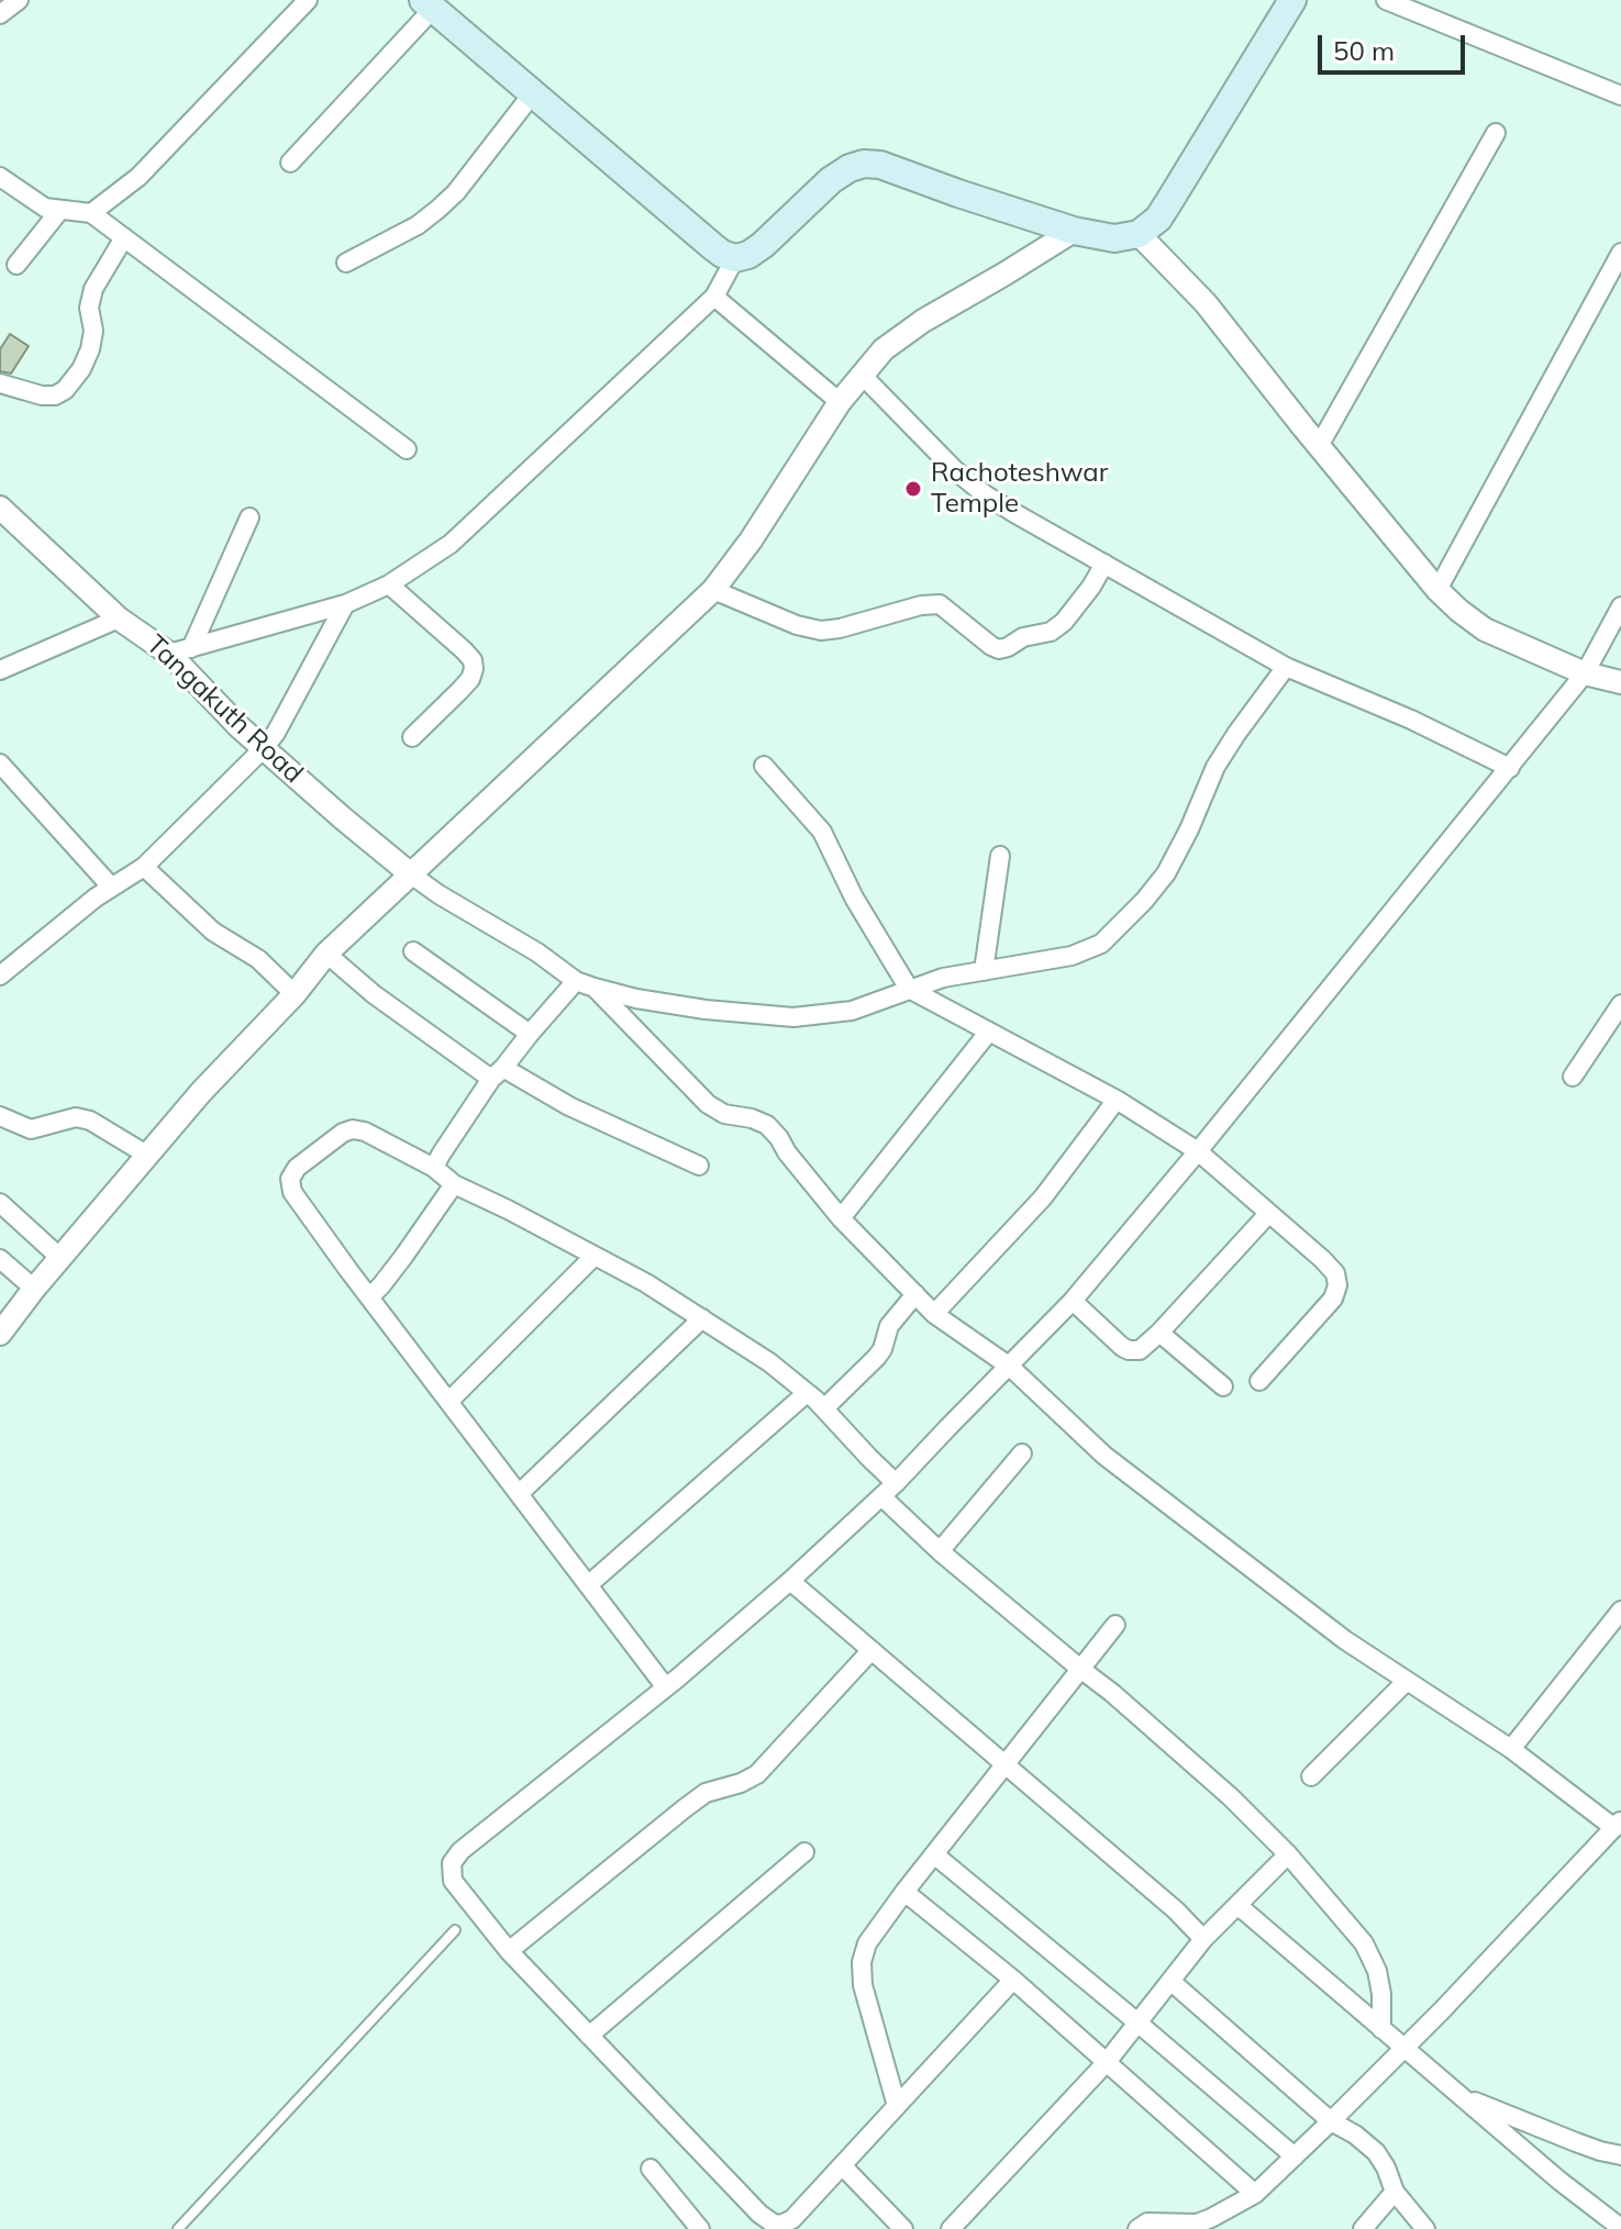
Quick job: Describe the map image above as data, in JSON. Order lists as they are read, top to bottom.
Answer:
{
  "streets": {
    "street": ["Tangakuth Road"]
  },
  "places": ["Rachoteshwar Temple"],
  "scale_bar": "50 m"
}
